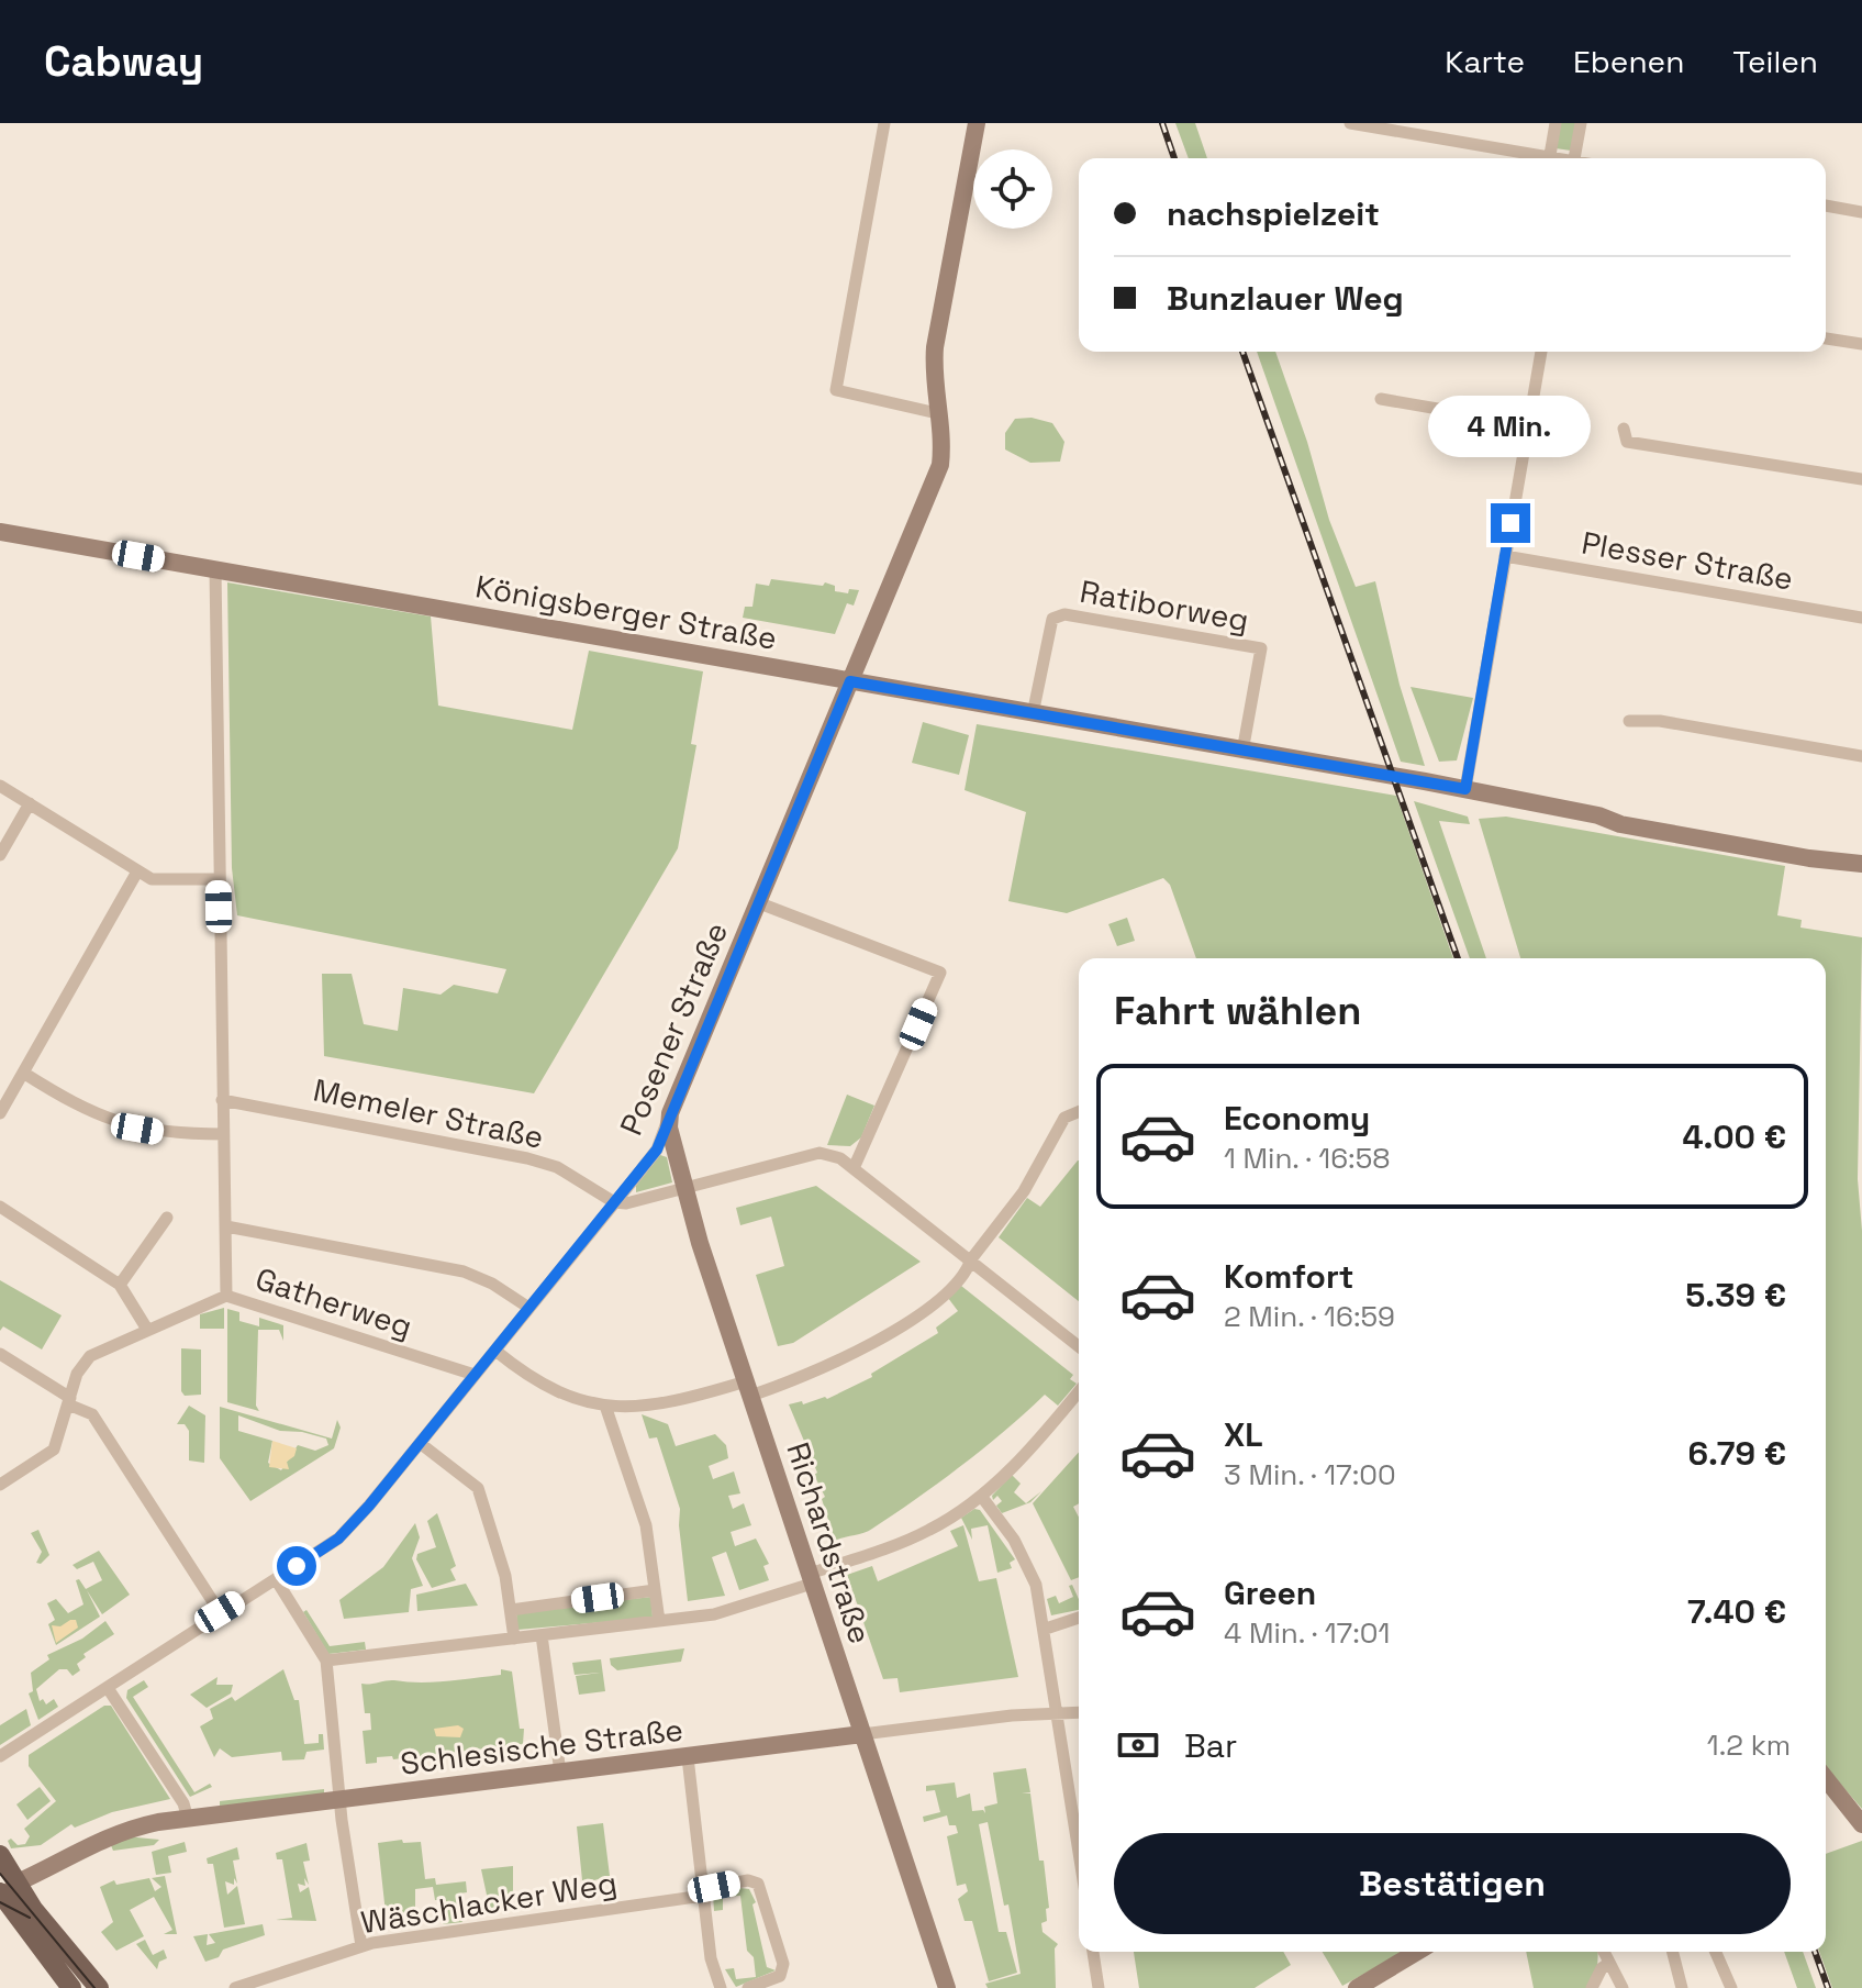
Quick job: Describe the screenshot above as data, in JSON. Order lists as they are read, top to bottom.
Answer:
{
  "streets": {
    "street": [
      "Plesser Straße",
      "Ratiborweg",
      "Königsberger Straße",
      "Posener Straße",
      "Memeler Straße",
      "Gatherweg",
      "Richardstraße",
      "Schlesische Straße",
      "Wäschlacker Weg"
    ]
  },
  "crossings": [
    ["Ratiborweg", "Königsberger Straße"],
    ["Königsberger Straße", "Posener Straße"],
    ["Posener Straße", "Memeler Straße"],
    ["Posener Straße", "Gatherweg"],
    ["Posener Straße", "Richardstraße"],
    ["Richardstraße", "Schlesische Straße"]
  ],
  "page": {
    "header": "Cabway",
    "nav": ["Karte", "Ebenen", "Teilen"],
    "banner": ["nachspielzeit", "Bunzlauer Weg"],
    "bubble": "4 Min.",
    "heading": "Fahrt wählen",
    "list": [
      {
        "name": "Economy",
        "note": "1 Min. · 16:58",
        "value": "4.00 €"
      },
      {
        "name": "Komfort",
        "note": "2 Min. · 16:59",
        "value": "5.39 €"
      },
      {
        "name": "XL",
        "note": "3 Min. · 17:00",
        "value": "6.79 €"
      },
      {
        "name": "Green",
        "note": "4 Min. · 17:01",
        "value": "7.40 €"
      }
    ],
    "pay": ["Bar", "1.2 km"],
    "buttons": "Bestätigen"
  }
}
